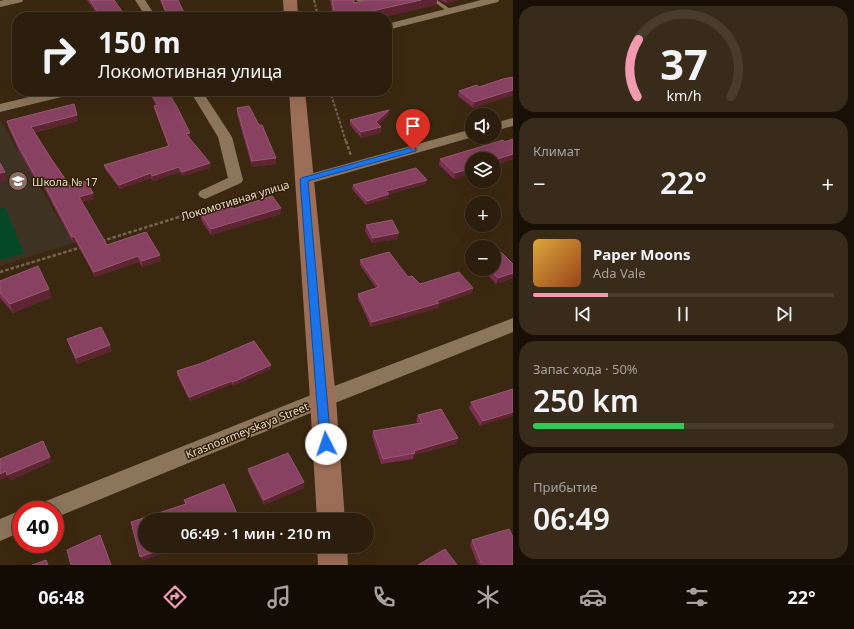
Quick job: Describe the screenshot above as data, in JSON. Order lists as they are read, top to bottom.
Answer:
{
  "streets": {
    "street": ["Локомотивная улица", "Krasnoarmeyskaya Street"]
  },
  "places": {
    "school or university": ["Школа № 17"]
  },
  "page": {
    "turn": ["150 m", "Локомотивная улица"],
    "map_buttons": ["+", "−"],
    "tile": [
      "Климат",
      ["Запас хода · 50%", "250 km"],
      ["Прибытие", "06:49"]
    ],
    "heat": ["−", "22°", "+"],
    "song": ["Paper Moons", "Ada Vale"],
    "limit": "40",
    "trip": "06:49 · 1 мин · 210 m",
    "tabs": ["06:48", "22°"],
    "gauge": ["37", "km/h"]
  }
}
